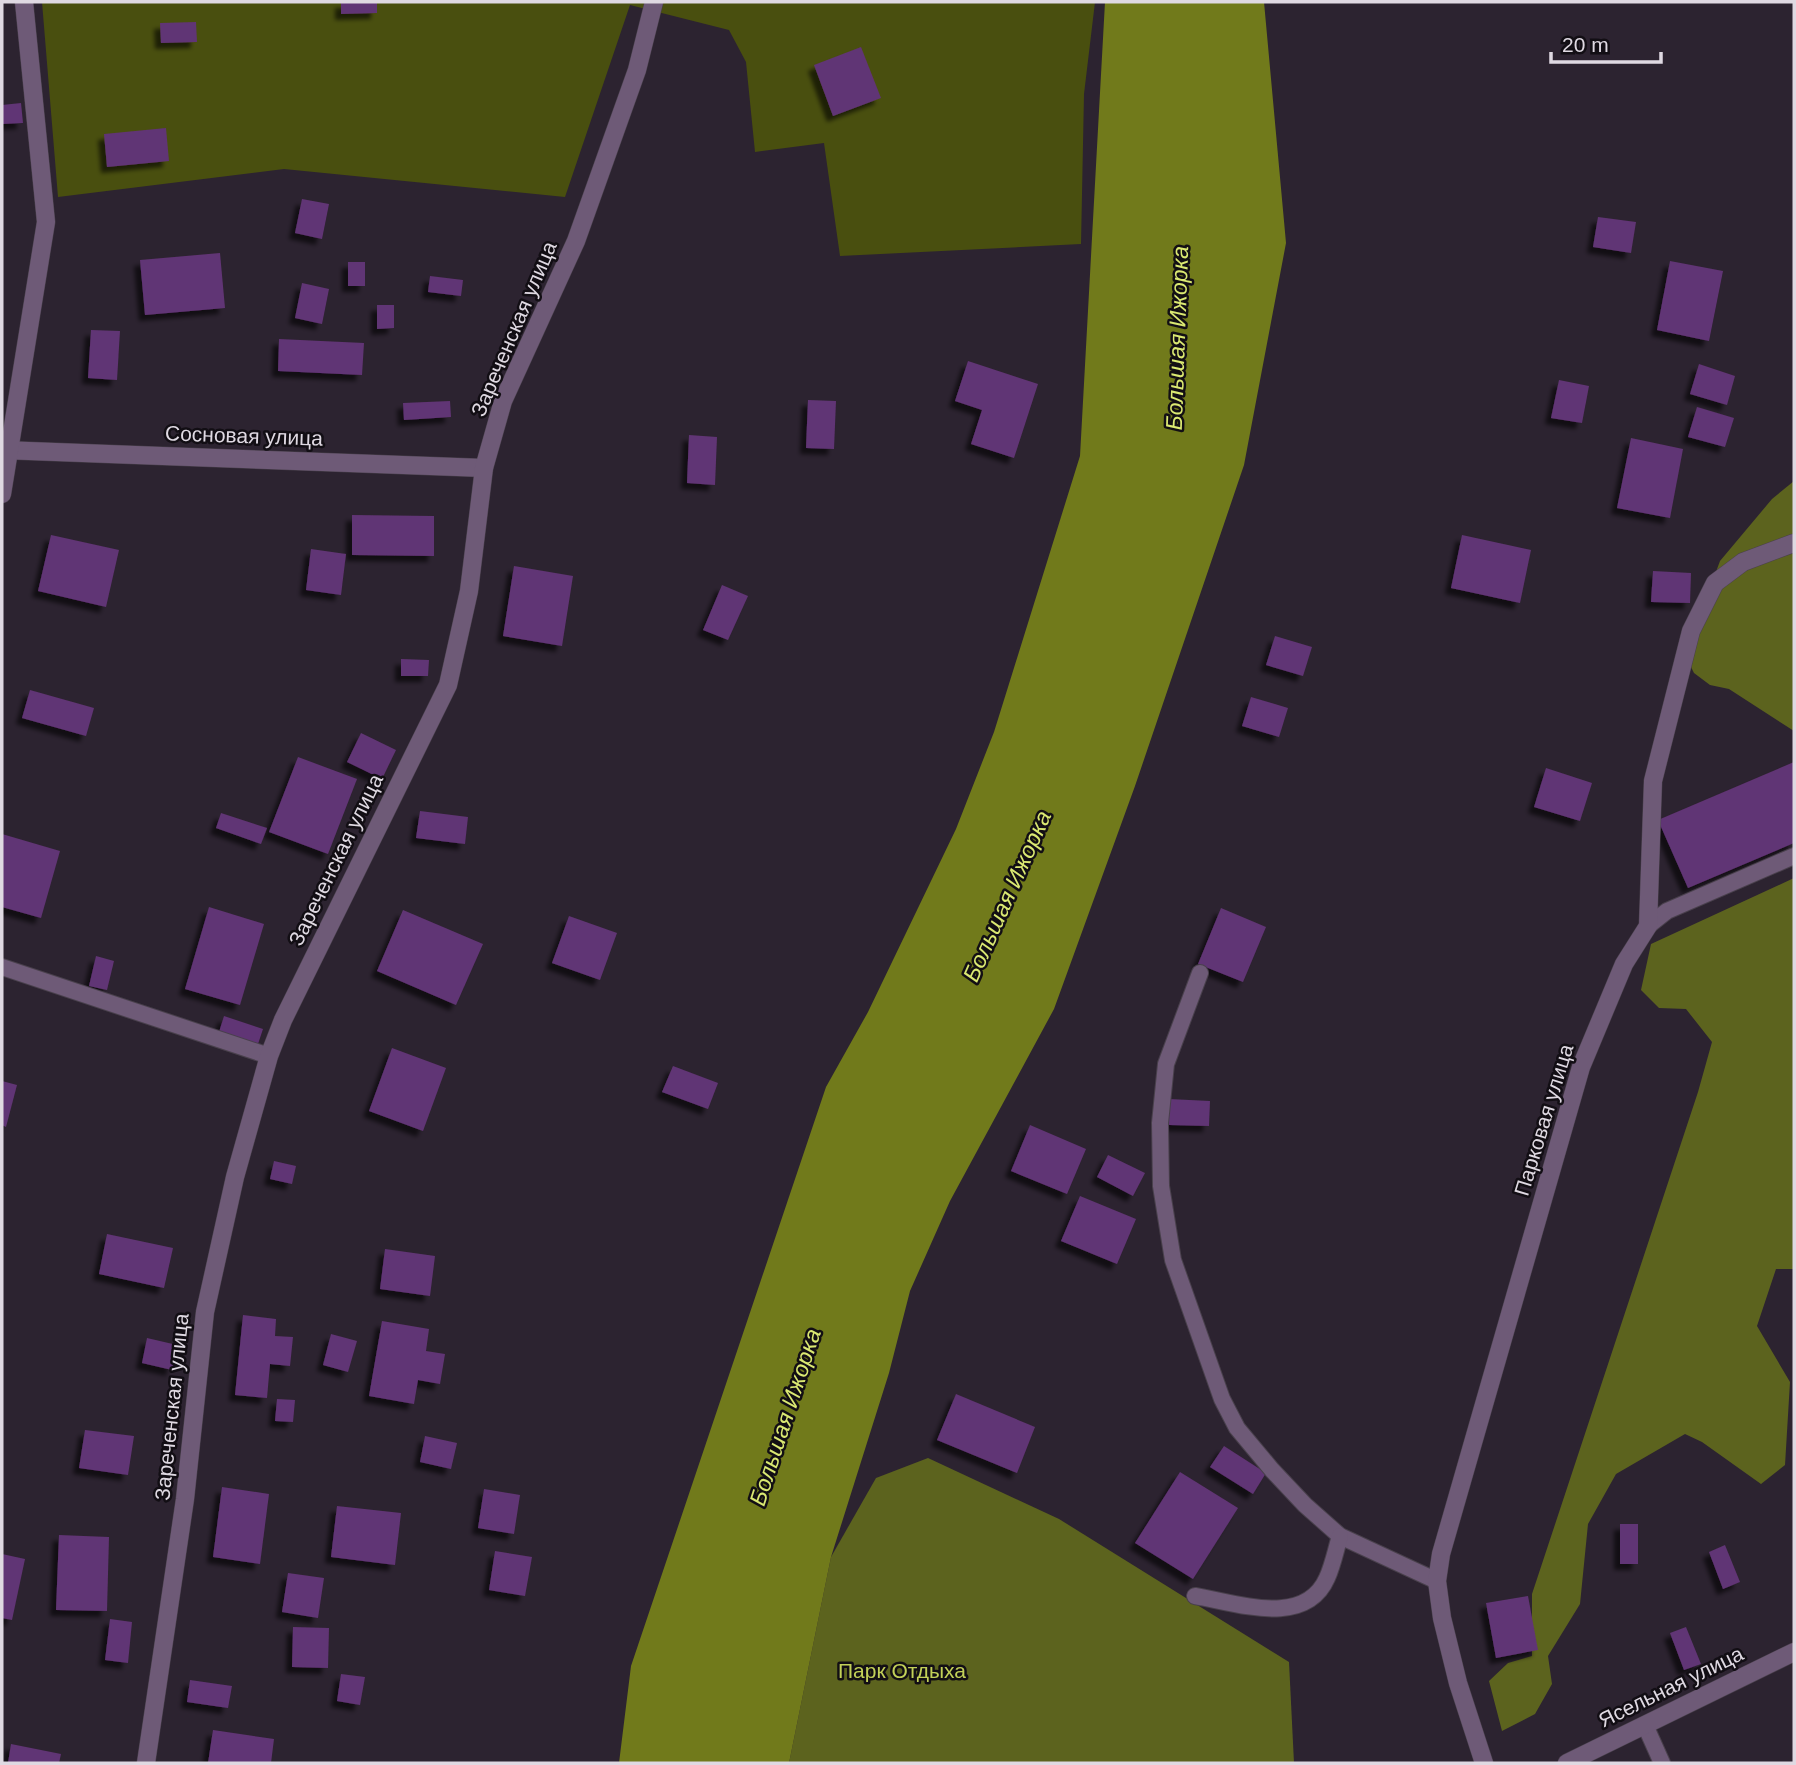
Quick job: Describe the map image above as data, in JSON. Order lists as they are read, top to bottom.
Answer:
{
  "streets": {
    "street": [
      "Зареченская улица",
      "Сосновая улица",
      "Парковая улица",
      "Ясельная улица"
    ]
  },
  "crossings": [
    ["Зареченская улица", "Сосновая улица"]
  ],
  "water": ["Большая Ижорка"],
  "parks": ["Парк Отдыха"],
  "scale_bar": "20 m"
}
